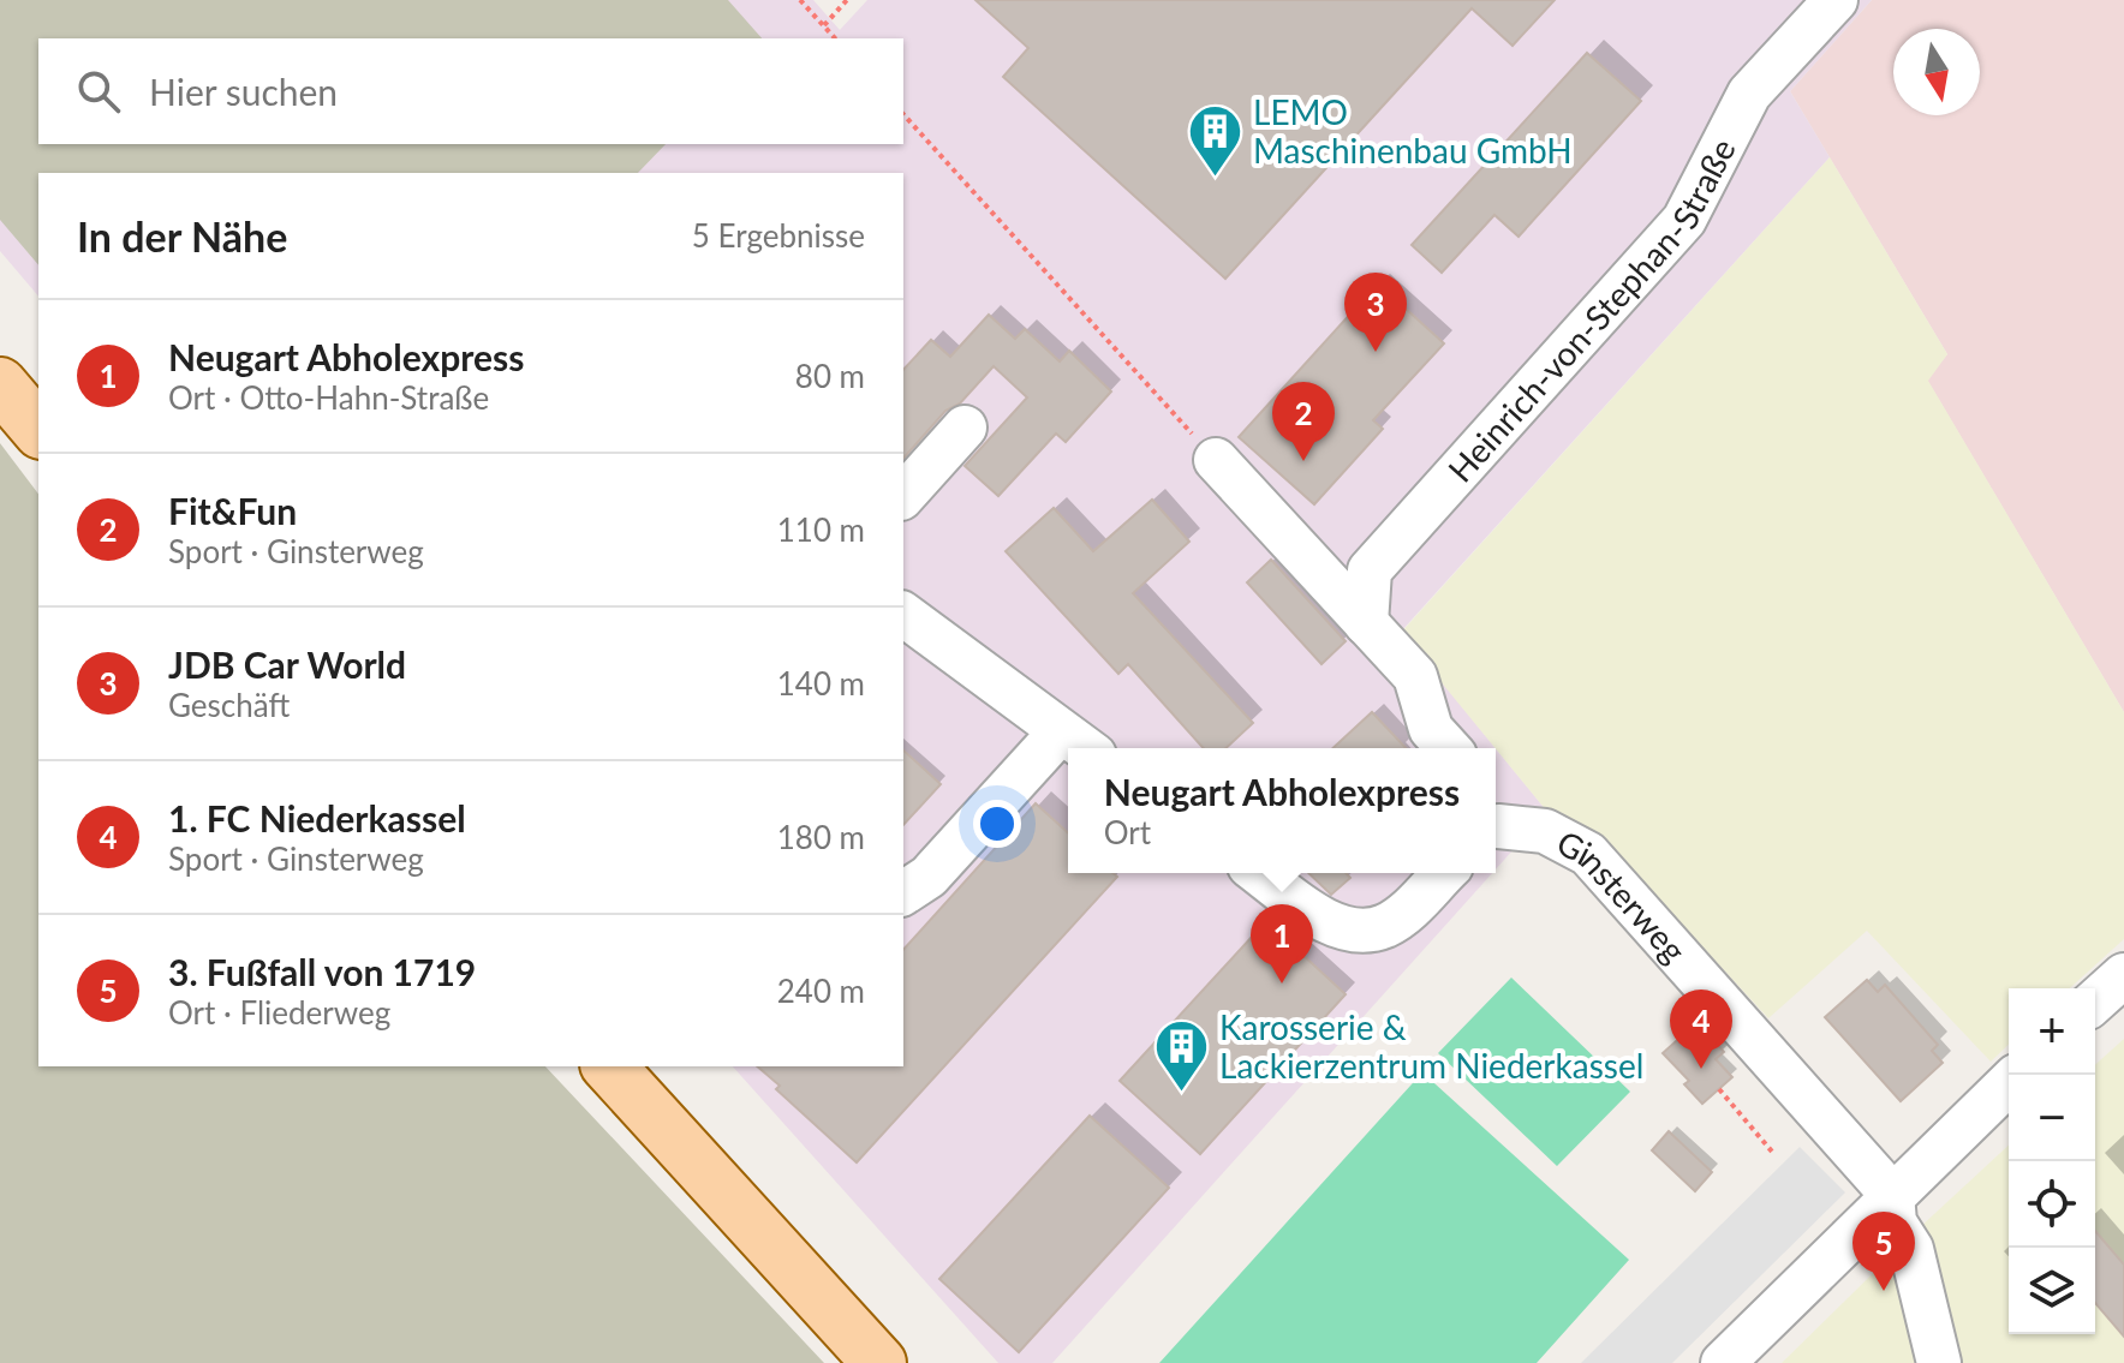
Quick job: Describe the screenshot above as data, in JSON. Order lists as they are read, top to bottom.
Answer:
{
  "streets": {
    "street": ["Heinrich-von-Stephan-Straße", "Ginsterweg"]
  },
  "places": {
    "building": ["LEMO Maschinenbau GmbH", "Karosserie & Lackierzentrum Niederkassel"]
  },
  "north": "bottom",
  "page": {
    "search": "Hier suchen",
    "heading": ["In der Nähe", "5 Ergebnisse"],
    "pins": [
      "3",
      "2",
      "1",
      "4",
      "5"
    ],
    "list": [
      {
        "mark": "1",
        "name": "Neugart Abholexpress",
        "note": "Ort · Otto-Hahn-Straße",
        "value": "80 m"
      },
      {
        "mark": "2",
        "name": "Fit&Fun",
        "note": "Sport · Ginsterweg",
        "value": "110 m"
      },
      {
        "mark": "3",
        "name": "JDB Car World",
        "note": "Geschäft",
        "value": "140 m"
      },
      {
        "mark": "4",
        "name": "1. FC Niederkassel",
        "note": "Sport · Ginsterweg",
        "value": "180 m"
      },
      {
        "mark": "5",
        "name": "3. Fußfall von 1719",
        "note": "Ort · Fliederweg",
        "value": "240 m"
      }
    ],
    "popup": ["Neugart Abholexpress", "Ort"],
    "map_buttons": ["+", "−"]
  }
}
